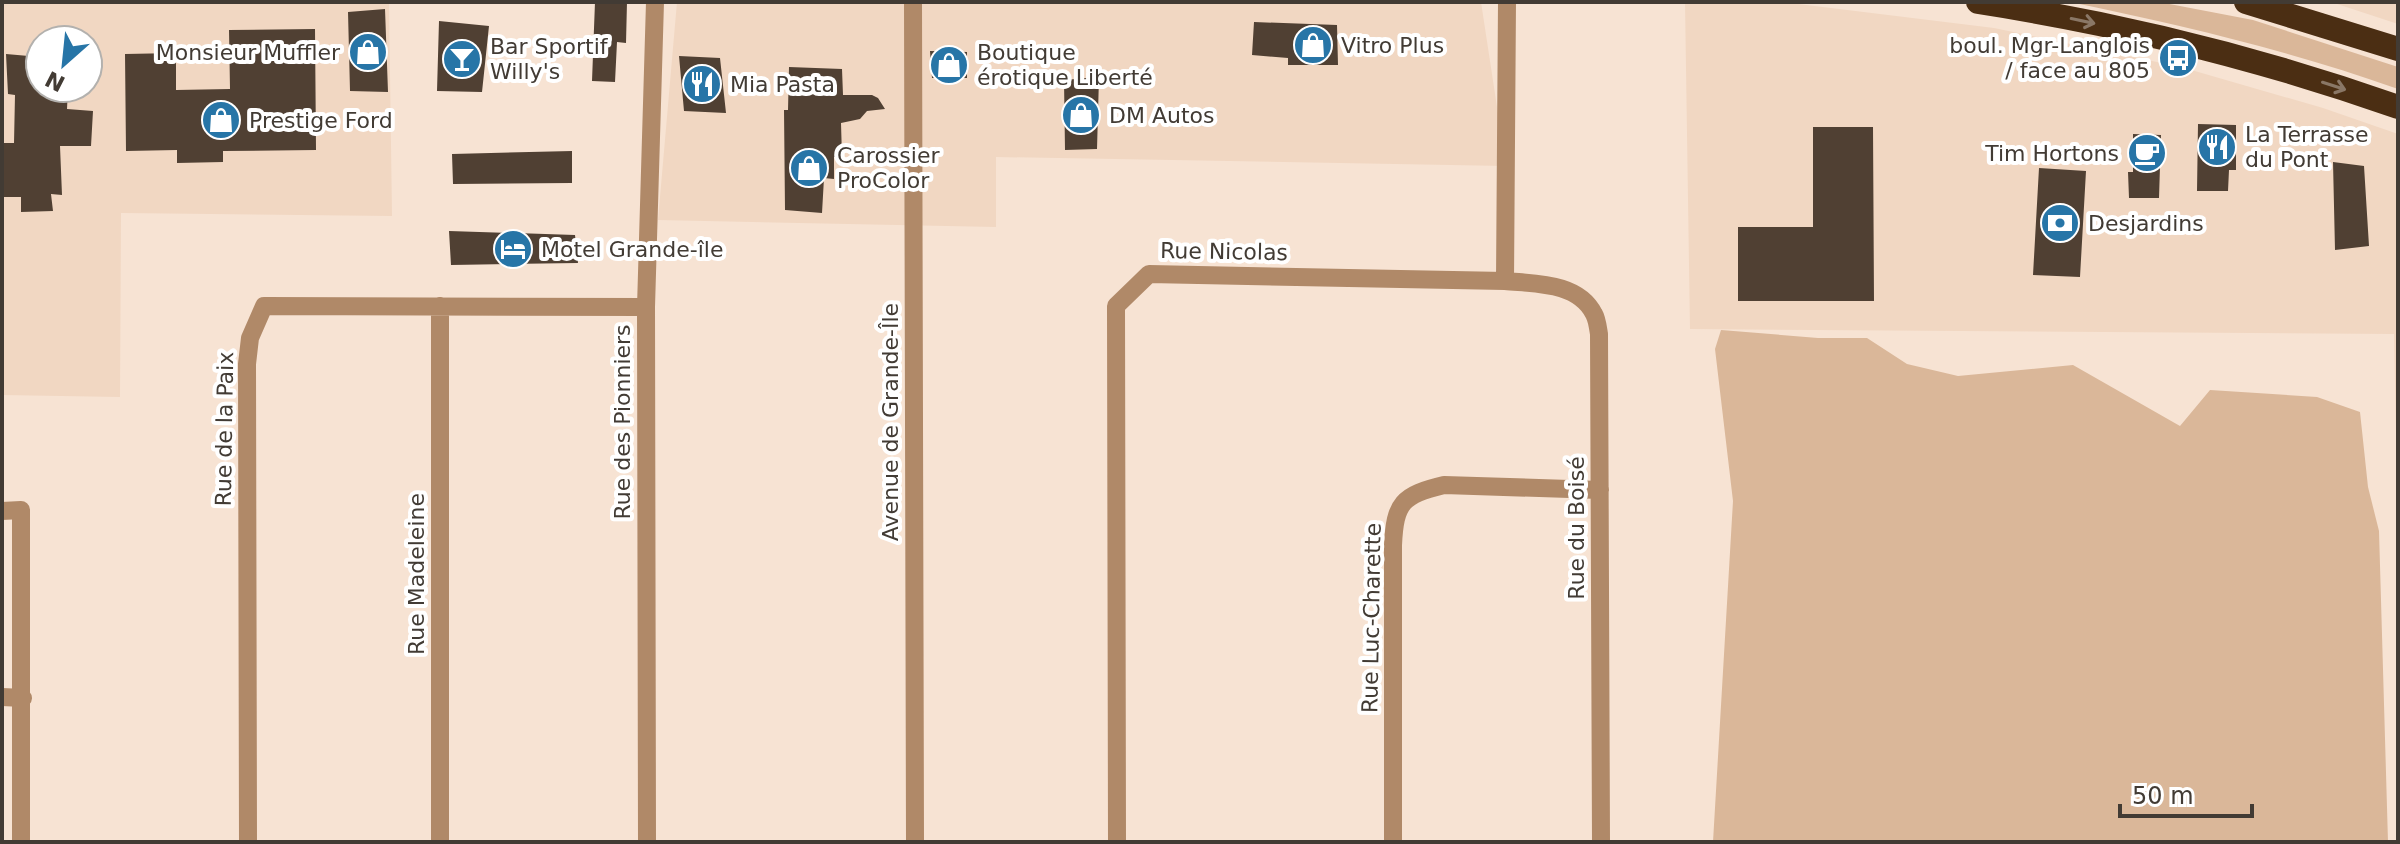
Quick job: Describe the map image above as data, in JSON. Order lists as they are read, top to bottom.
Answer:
{
  "streets": {
    "street": [
      "Rue Nicolas",
      "Rue des Pionniers",
      "Avenue de Grande-Île",
      "Rue de la Paix",
      "Rue du Boisé",
      "Rue Madeleine",
      "Rue Luc-Charette"
    ]
  },
  "crossings": [
    ["Rue Nicolas", "Rue du Boisé"],
    ["Rue des Pionniers", "Rue de la Paix"],
    ["Rue de la Paix", "Rue Madeleine"],
    ["Rue du Boisé", "Rue Luc-Charette"]
  ],
  "places": {
    "shop": [
      "Vitro Plus",
      "Monsieur Muffler",
      "Boutique érotique Liberté",
      "DM Autos",
      "Prestige Ford",
      "Carossier ProColor"
    ],
    "bus stop": ["boul. Mgr-Langlois / face au 805"],
    "bar": ["Bar Sportif Willy's"],
    "restaurant": ["Mia Pasta", "La Terrasse du Pont"],
    "cafe": ["Tim Hortons"],
    "bank": ["Desjardins"],
    "hotel": ["Motel Grande-île"]
  },
  "scale_bar": "50 m",
  "north": "bottom left"
}
